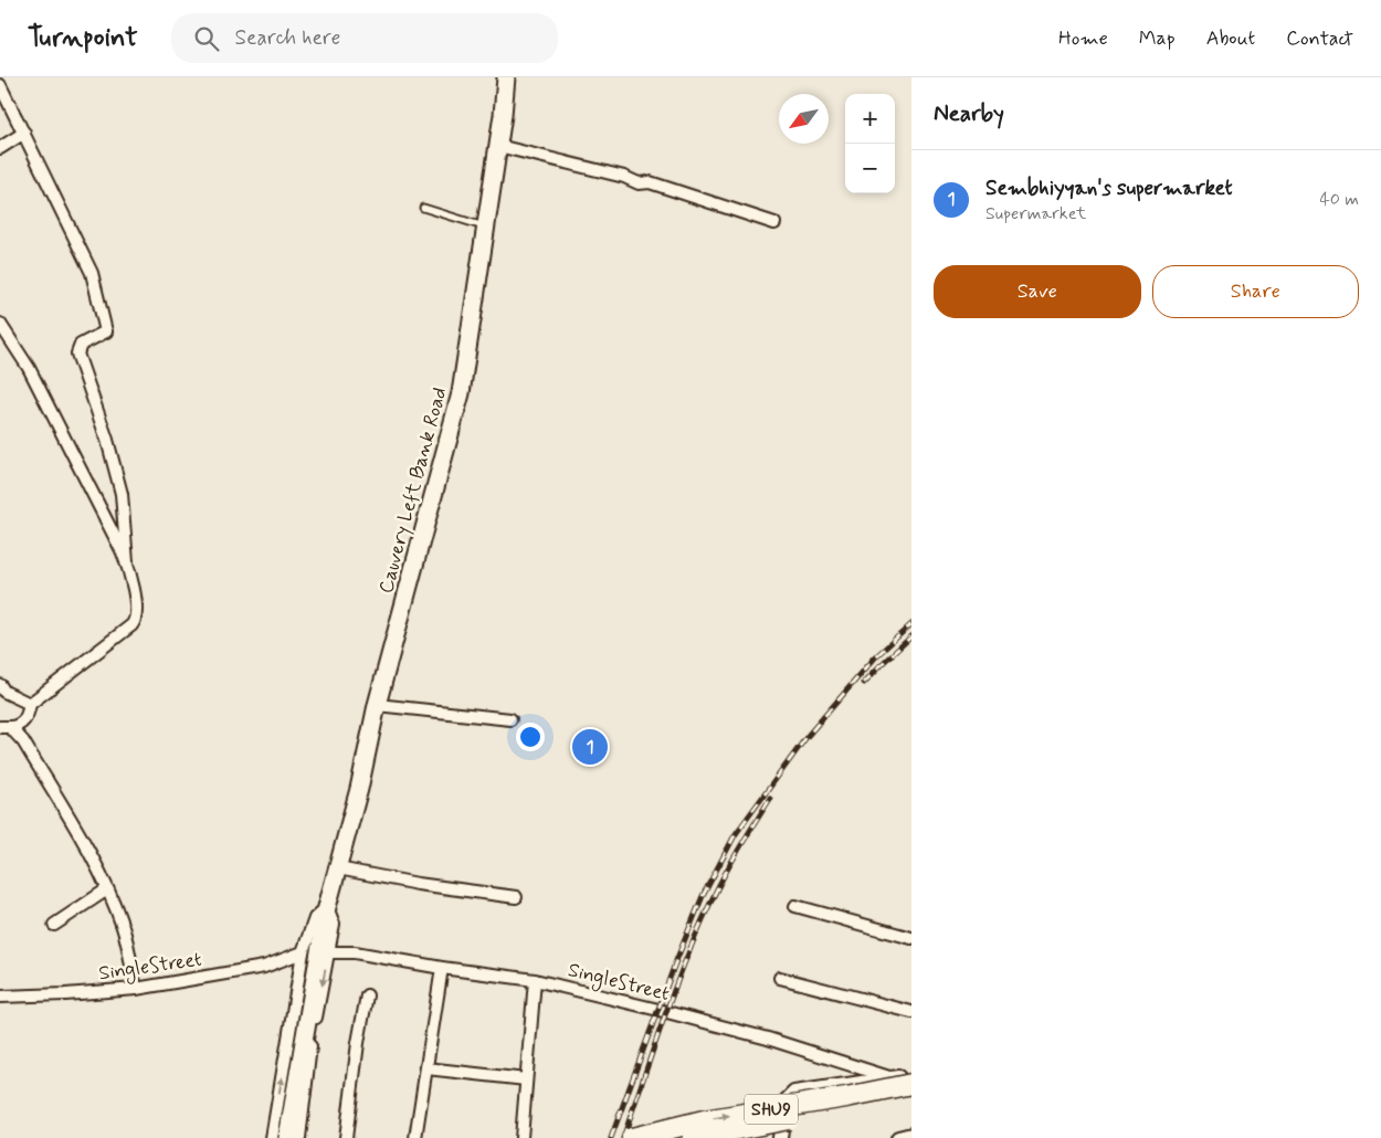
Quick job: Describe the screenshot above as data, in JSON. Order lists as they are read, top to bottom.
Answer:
{
  "streets": {
    "highway": ["SHU9"],
    "main road": ["Cauvery Left Bank Road"],
    "street": ["SingleStreet"]
  },
  "crossings": [
    ["SingleStreet", "SHU9"]
  ],
  "north": "bottom left",
  "page": {
    "header": "Turnpoint",
    "search": "Search here",
    "nav": [
      "Home",
      "Map",
      "About",
      "Contact"
    ],
    "heading": "Nearby",
    "map_buttons": ["+", "−"],
    "list": [
      {
        "mark": "1",
        "name": "Sembhiyyan's supermarket",
        "note": "Supermarket",
        "value": "40 m"
      }
    ],
    "buttons": ["Save", "Share"],
    "pins": "1"
  }
}
